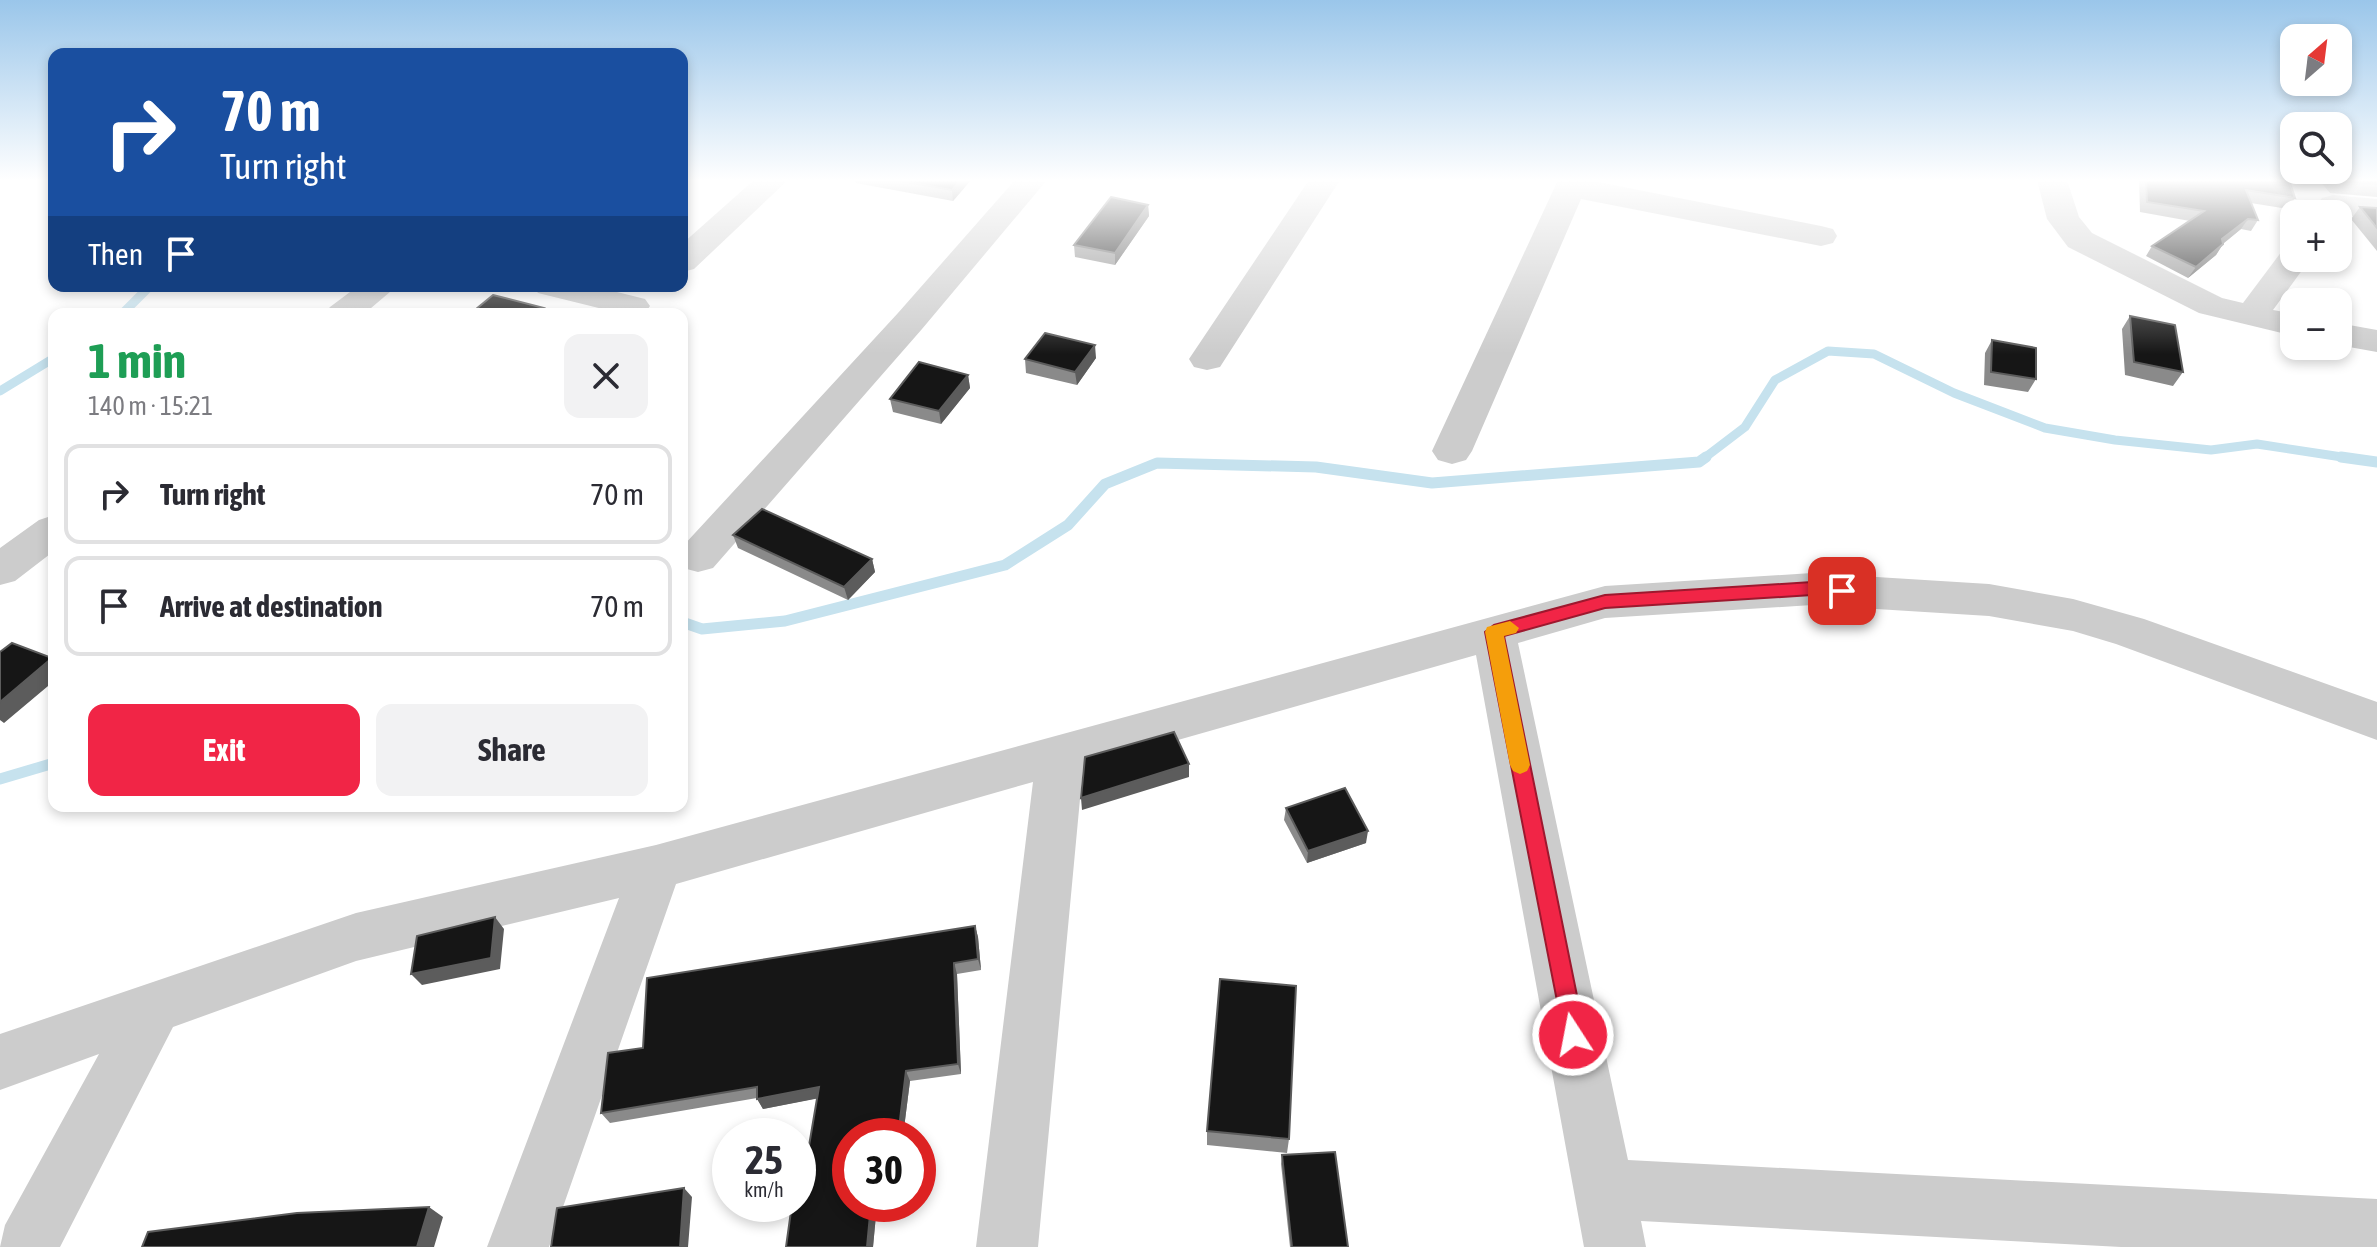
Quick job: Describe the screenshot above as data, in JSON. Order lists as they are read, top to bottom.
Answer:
{
  "north": "top right",
  "page": {
    "map_buttons": ["+", "−"],
    "turn": ["70 m", "Turn right"],
    "then": "Then",
    "heading": ["1 min", "140 m · 15:21"],
    "list": [
      {
        "name": "Turn right",
        "value": "70 m"
      },
      {
        "name": "Arrive at destination",
        "value": "70 m"
      }
    ],
    "buttons": ["Exit", "Share"],
    "speed": "25 km/h",
    "limit": "30"
  }
}
